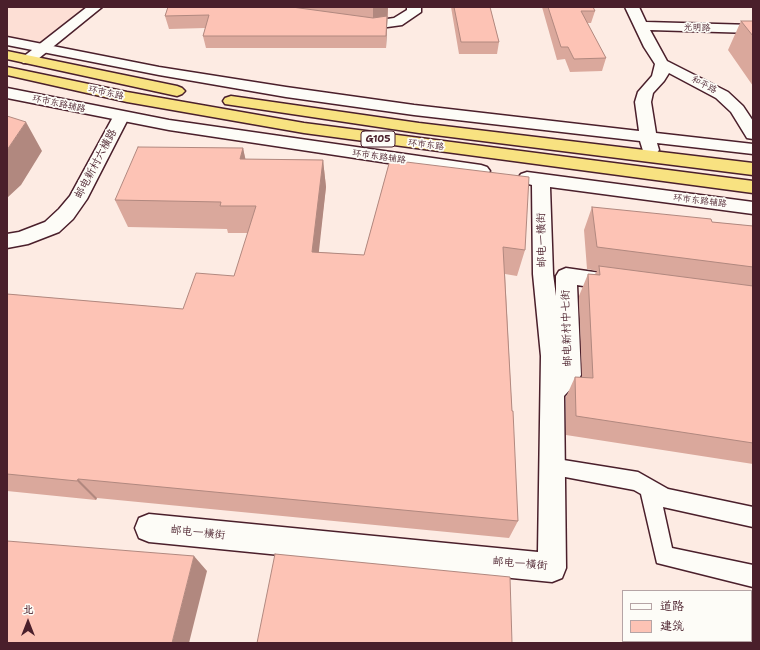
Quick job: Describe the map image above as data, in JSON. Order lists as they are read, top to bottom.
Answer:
{
  "streets": {
    "highway": ["环市东路", "G105"],
    "street": [
      "光明路",
      "和平路",
      "环市东路辅路",
      "邮电新村六横路",
      "邮电一横街",
      "邮电新村中七街"
    ]
  },
  "crossings": [
    ["环市东路辅路", "邮电新村六横路"],
    ["环市东路辅路", "邮电一横街"],
    ["邮电一横街", "邮电新村中七街"]
  ],
  "legend": ["道路", "建筑"],
  "north": "top"
}
